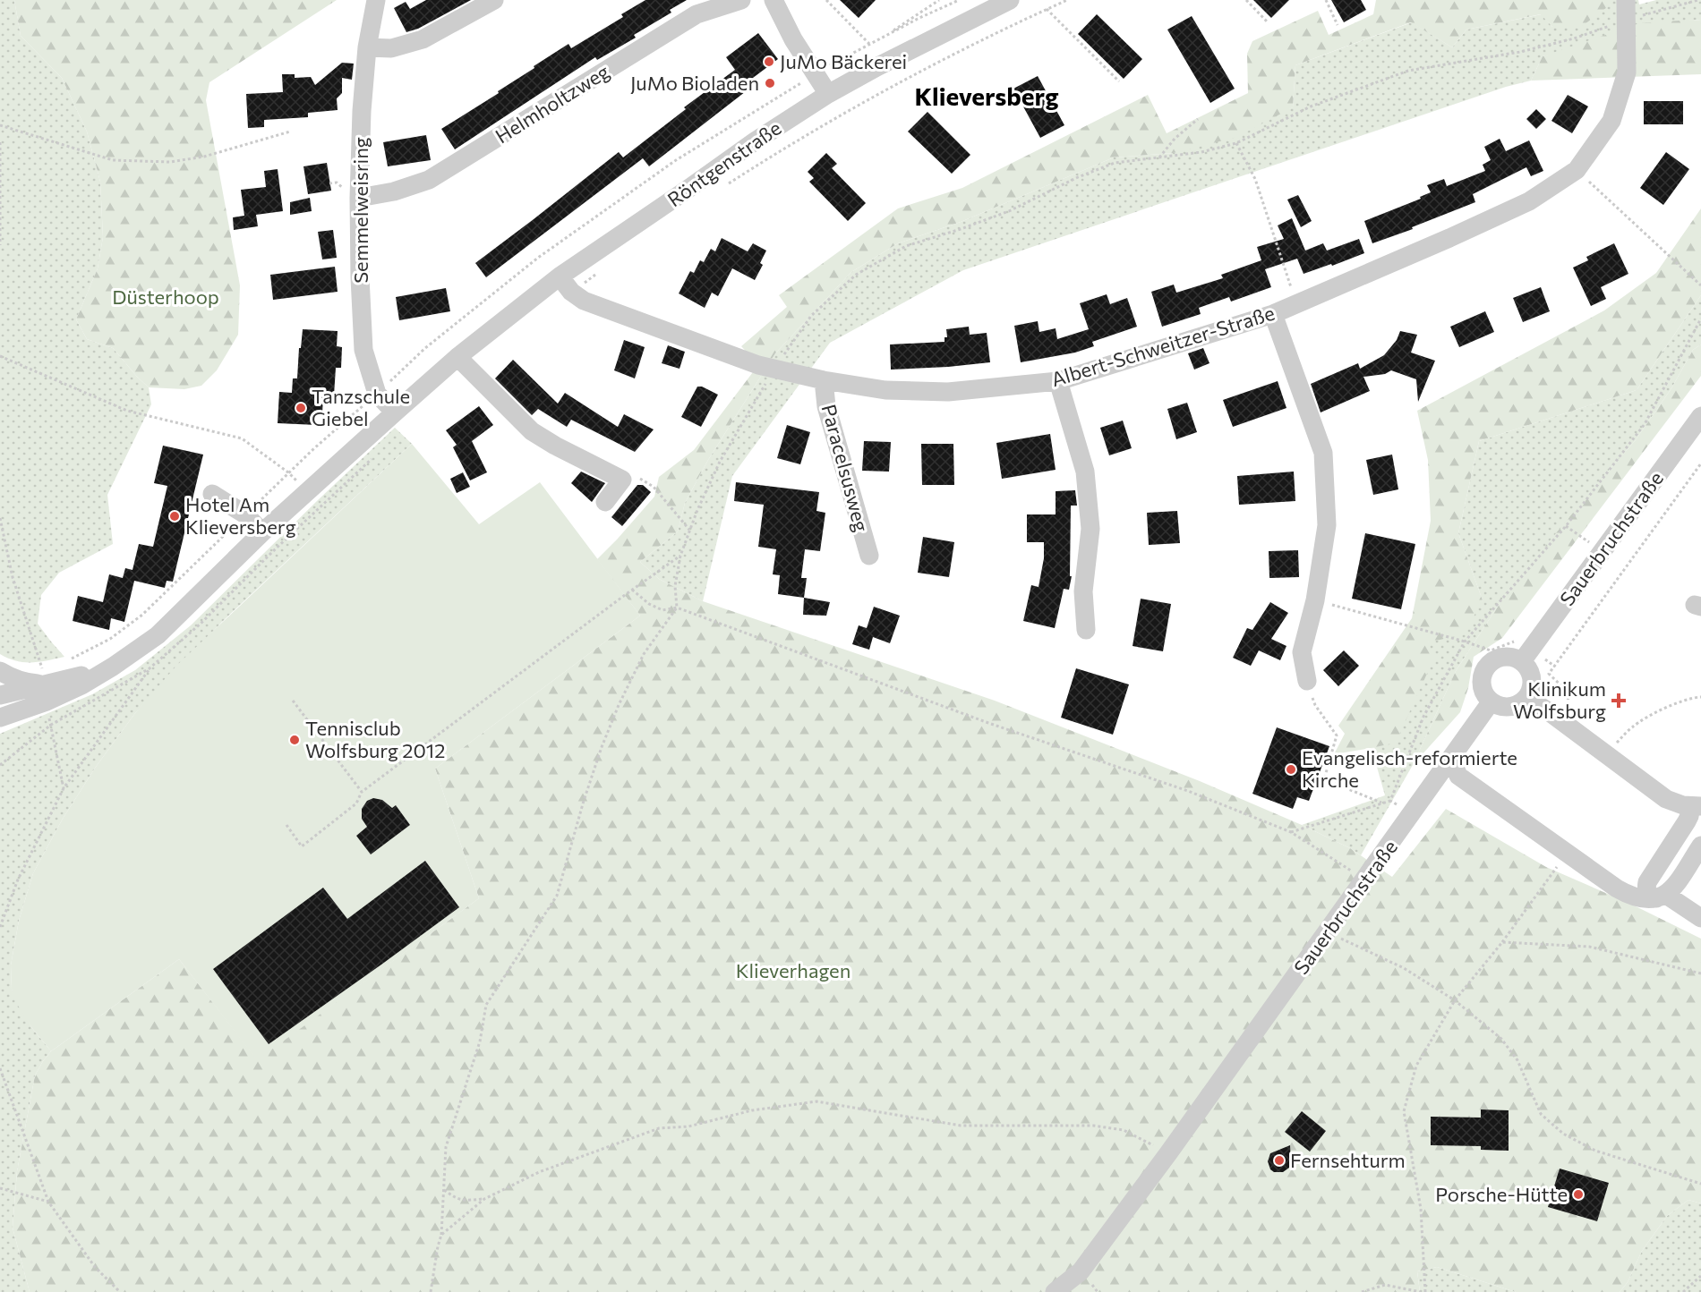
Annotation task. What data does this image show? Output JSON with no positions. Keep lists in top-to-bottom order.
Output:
{
  "streets": {
    "street": [
      "Helmholtzweg",
      "Röntgenstraße",
      "Semmelweisring",
      "Albert-Schweitzer-Straße",
      "Paracelsusweg",
      "Sauerbruchstraße"
    ]
  },
  "crossings": [
    ["Helmholtzweg", "Semmelweisring"],
    ["Röntgenstraße", "Semmelweisring"],
    ["Röntgenstraße", "Albert-Schweitzer-Straße"],
    ["Albert-Schweitzer-Straße", "Paracelsusweg"]
  ],
  "districts": ["Klieversberg"],
  "parks": ["Düsterhoop", "Klieverhagen"],
  "places": {
    "other": [
      "JuMo Bäckerei",
      "JuMo Bioladen",
      "Tanzschule Giebel",
      "Hotel Am Klieversberg",
      "Tennisclub Wolfsburg 2012",
      "Evangelisch-reformierte Kirche",
      "Fernsehturm",
      "Porsche-Hütte"
    ],
    "health": ["Klinikum Wolfsburg"]
  }
}
